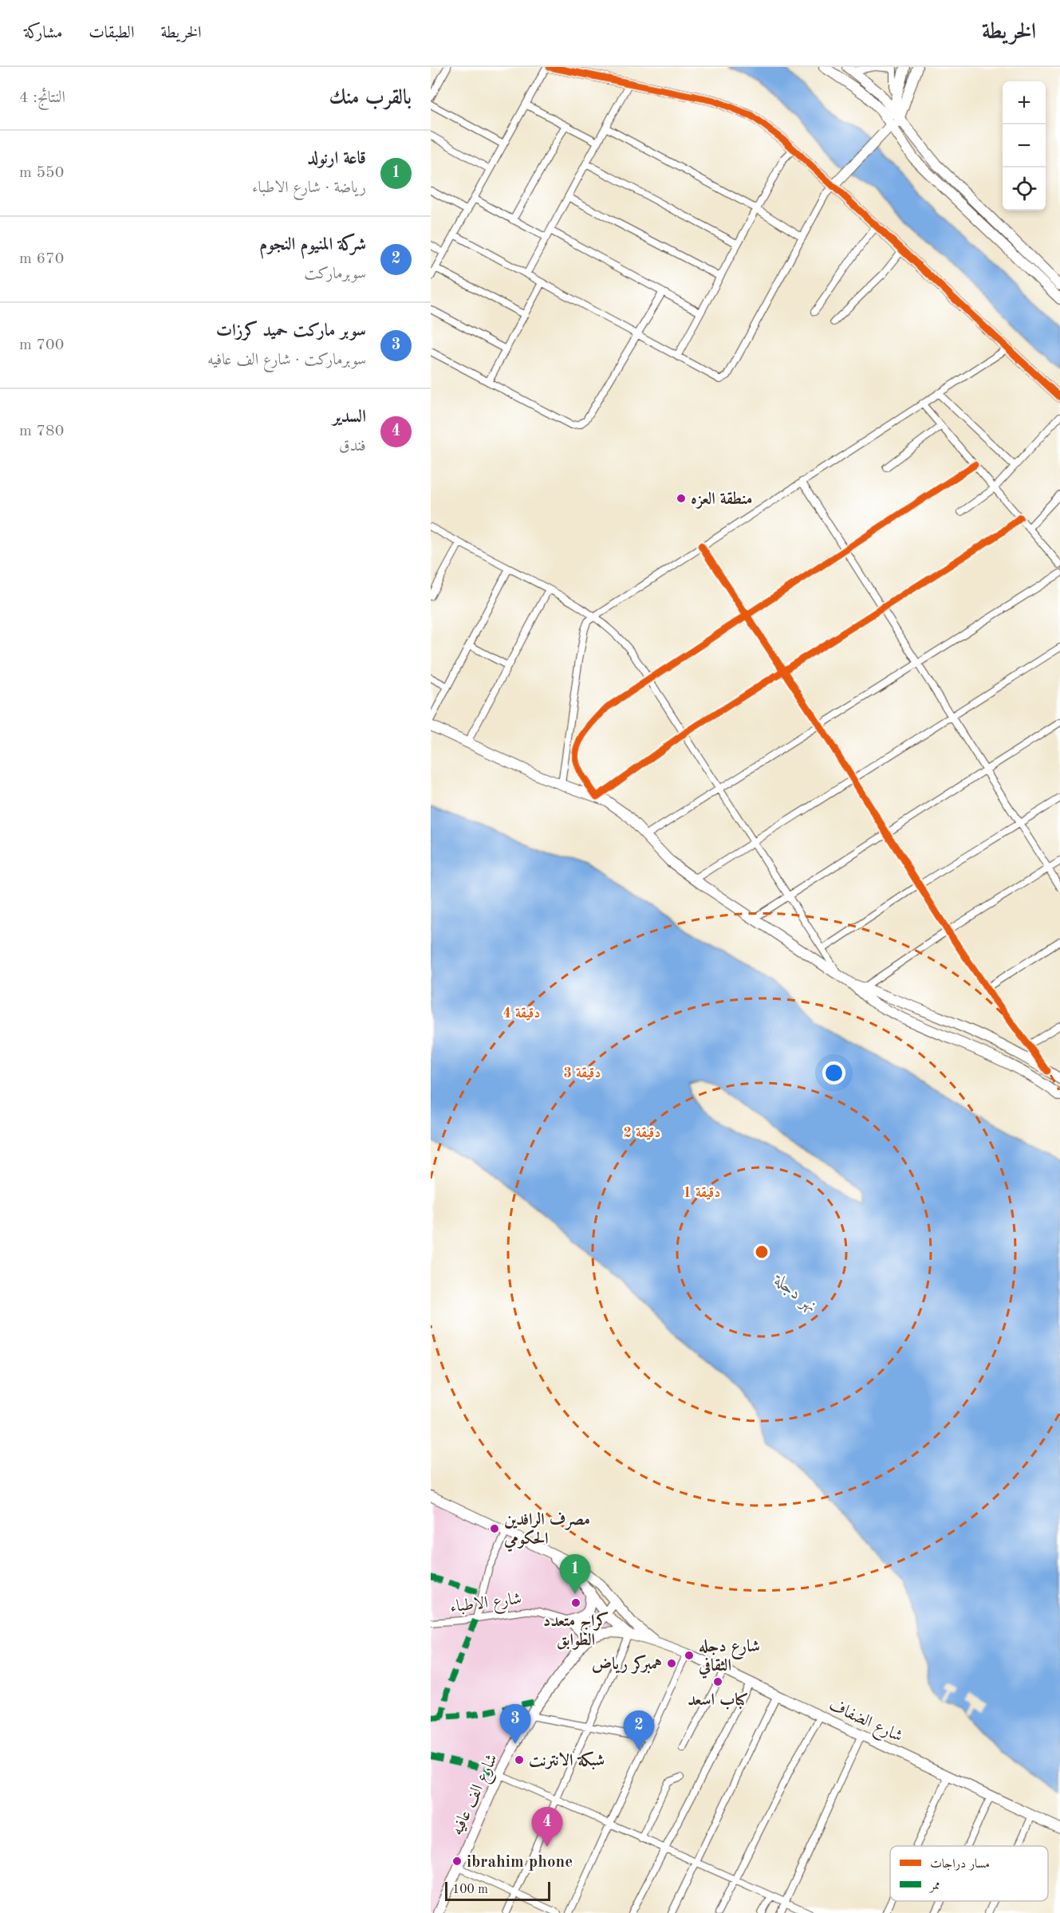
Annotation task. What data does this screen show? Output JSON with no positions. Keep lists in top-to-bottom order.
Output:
{
  "streets": {
    "street": ["شارع الاطباء", "شارع الضفاف", "شارع الف عافيه"]
  },
  "crossings": [
    ["شارع الاطباء", "شارع الف عافيه"]
  ],
  "water": ["نهر دجلة"],
  "places": [
    "منطقة العزه",
    "مصرف الرافدين الحكومي",
    "كراج متعدد الطوابق",
    "شارع دجله الثقافي",
    "همبركر رياض",
    "كباب اسعد",
    "شبكة الانترنت",
    "ibrahim phone"
  ],
  "legend": ["مسار دراجات", "ممر"],
  "scale_bar": "100 m",
  "page": {
    "header": "الخريطة",
    "nav": ["الخريطة", "الطبقات", "مشاركة"],
    "heading": ["بالقرب منك", "النتائج: 4"],
    "map_buttons": ["+", "−"],
    "list": [
      {
        "mark": "1",
        "name": "قاعة ارنولد",
        "note": "رياضة · شارع الاطباء",
        "value": "550 m"
      },
      {
        "mark": "2",
        "name": "شركة المنيوم النجوم",
        "note": "سوبرماركت",
        "value": "670 m"
      },
      {
        "mark": "3",
        "name": "سوبر ماركت حميد كرزات",
        "note": "سوبرماركت · شارع الف عافيه",
        "value": "700 m"
      },
      {
        "mark": "4",
        "name": "السدير",
        "note": "فندق",
        "value": "780 m"
      }
    ],
    "pins": [
      "1",
      "3",
      "2",
      "4"
    ],
    "scale": "100 m"
  },
  "rings": [
    "4 دقيقة",
    "3 دقيقة",
    "2 دقيقة",
    "1 دقيقة"
  ]
}
